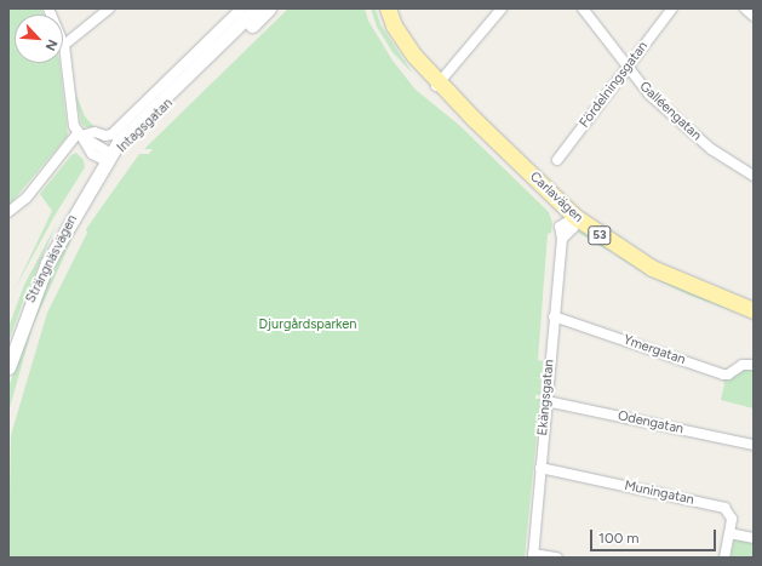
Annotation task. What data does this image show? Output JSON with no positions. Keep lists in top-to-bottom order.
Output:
{
  "streets": {
    "main road": [
      "Intagsgatan",
      "Carlavägen",
      "53",
      "Strängnäsvägen"
    ],
    "street": [
      "Fördelningsgatan",
      "Galléengatan",
      "Ymergatan",
      "Ekängsgatan",
      "Odengatan",
      "Muningatan"
    ]
  },
  "crossings": [
    ["Fördelningsgatan", "Galléengatan"],
    ["Intagsgatan", "Strängnäsvägen"],
    ["Carlavägen", "Ekängsgatan"],
    ["Ymergatan", "Ekängsgatan"],
    ["Ekängsgatan", "Odengatan"],
    ["Ekängsgatan", "Muningatan"]
  ],
  "parks": ["Djurgårdsparken"],
  "scale_bar": "100 m",
  "north": "bottom right"
}
